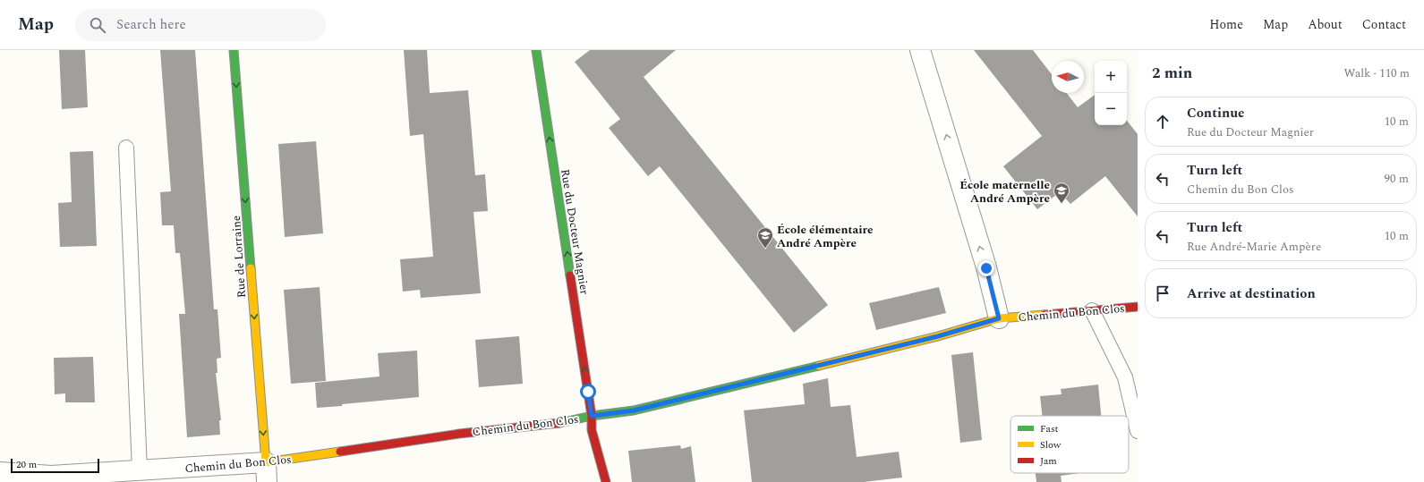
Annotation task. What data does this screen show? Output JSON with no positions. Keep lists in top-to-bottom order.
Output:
{
  "streets": {
    "street": ["Rue du Docteur Magnier", "Rue de Lorraine", "Chemin du Bon Clos"]
  },
  "crossings": [
    ["Rue du Docteur Magnier", "Chemin du Bon Clos"],
    ["Rue de Lorraine", "Chemin du Bon Clos"]
  ],
  "one_way": ["Rue du Docteur Magnier", "Rue de Lorraine"],
  "places": {
    "school or university": ["École maternelle André Ampère", "École élémentaire André Ampère"]
  },
  "legend": ["Fast", "Slow", "Jam"],
  "scale_bar": "20 m",
  "north": "left",
  "page": {
    "header": "Map",
    "search": "Search here",
    "nav": [
      "Home",
      "Map",
      "About",
      "Contact"
    ],
    "heading": ["2 min", "Walk · 110 m"],
    "map_buttons": ["+", "−"],
    "list": [
      ["Continue", "Rue du Docteur Magnier", "10 m"],
      ["Turn left", "Chemin du Bon Clos", "90 m"],
      ["Turn left", "Rue André-Marie Ampère", "10 m"],
      "Arrive at destination"
    ],
    "scale": "20 m"
  }
}
